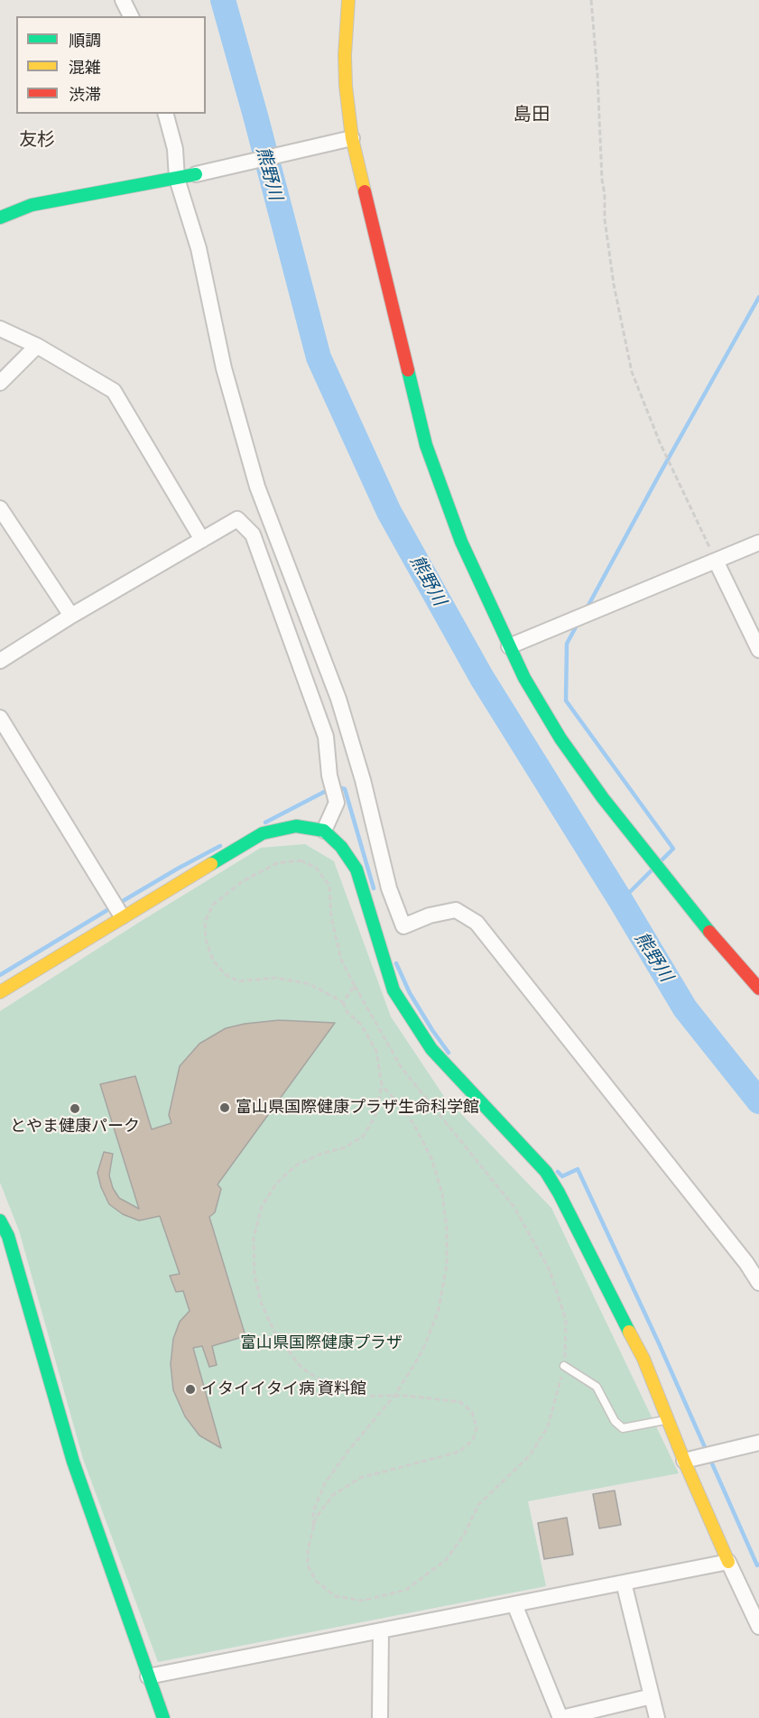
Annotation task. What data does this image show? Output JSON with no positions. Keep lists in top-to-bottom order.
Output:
{
  "districts": ["島田", "友杉"],
  "water": ["熊野川"],
  "parks": ["富山県国際健康プラザ"],
  "places": ["富山県国際健康プラザ生命科学館", "とやま健康パーク", "イタイイタイ病 資料館"],
  "legend": ["順調", "混雑", "渋滞"]
}
